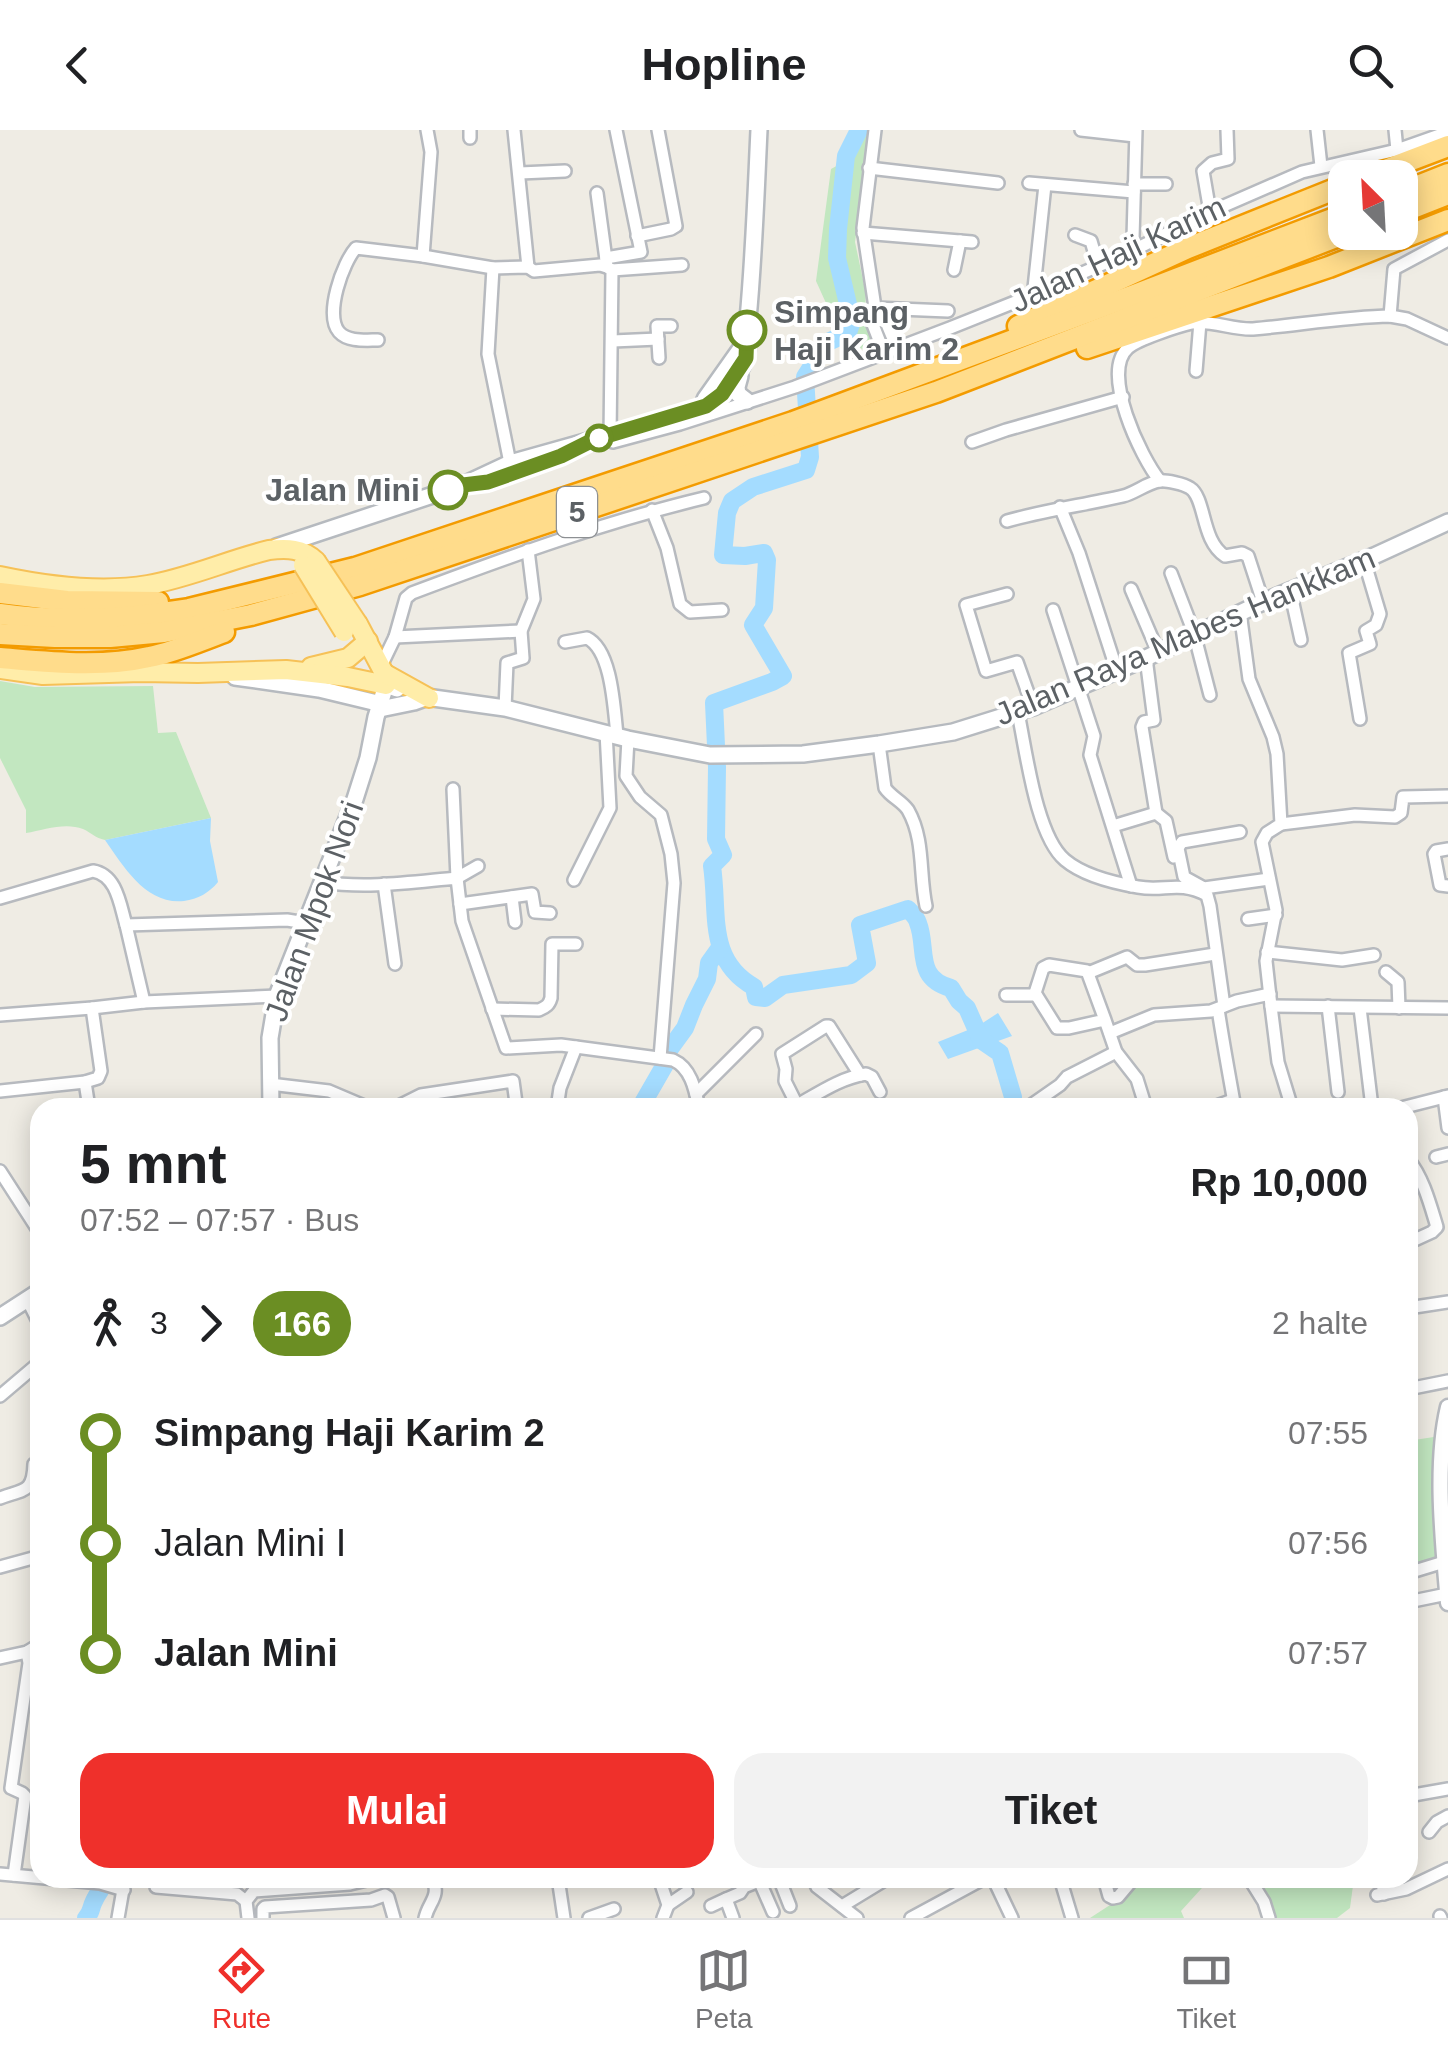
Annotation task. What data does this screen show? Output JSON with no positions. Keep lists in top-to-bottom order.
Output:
{
  "streets": {
    "highway": ["5"],
    "main road": ["Jalan Raya Mabes Hankkam", "Jalan Mpok Nori"],
    "street": ["Jalan Haji Karim"]
  },
  "places": ["Simpang Haji Karim 2", "Jalan Mini"],
  "lines": ["bus line 166"],
  "north": "top left",
  "page": {
    "header": "Hopline",
    "heading": ["5 mnt", "07:52 – 07:57 · Bus", "Rp 10,000"],
    "legs": ["3", "166", "2 halte"],
    "list": [
      {
        "name": "Simpang Haji Karim 2",
        "value": "07:55"
      },
      {
        "name": "Jalan Mini I",
        "value": "07:56"
      },
      {
        "name": "Jalan Mini",
        "value": "07:57"
      }
    ],
    "buttons": ["Mulai", "Tiket"],
    "tabs": ["Rute", "Peta", "Tiket"]
  }
}
